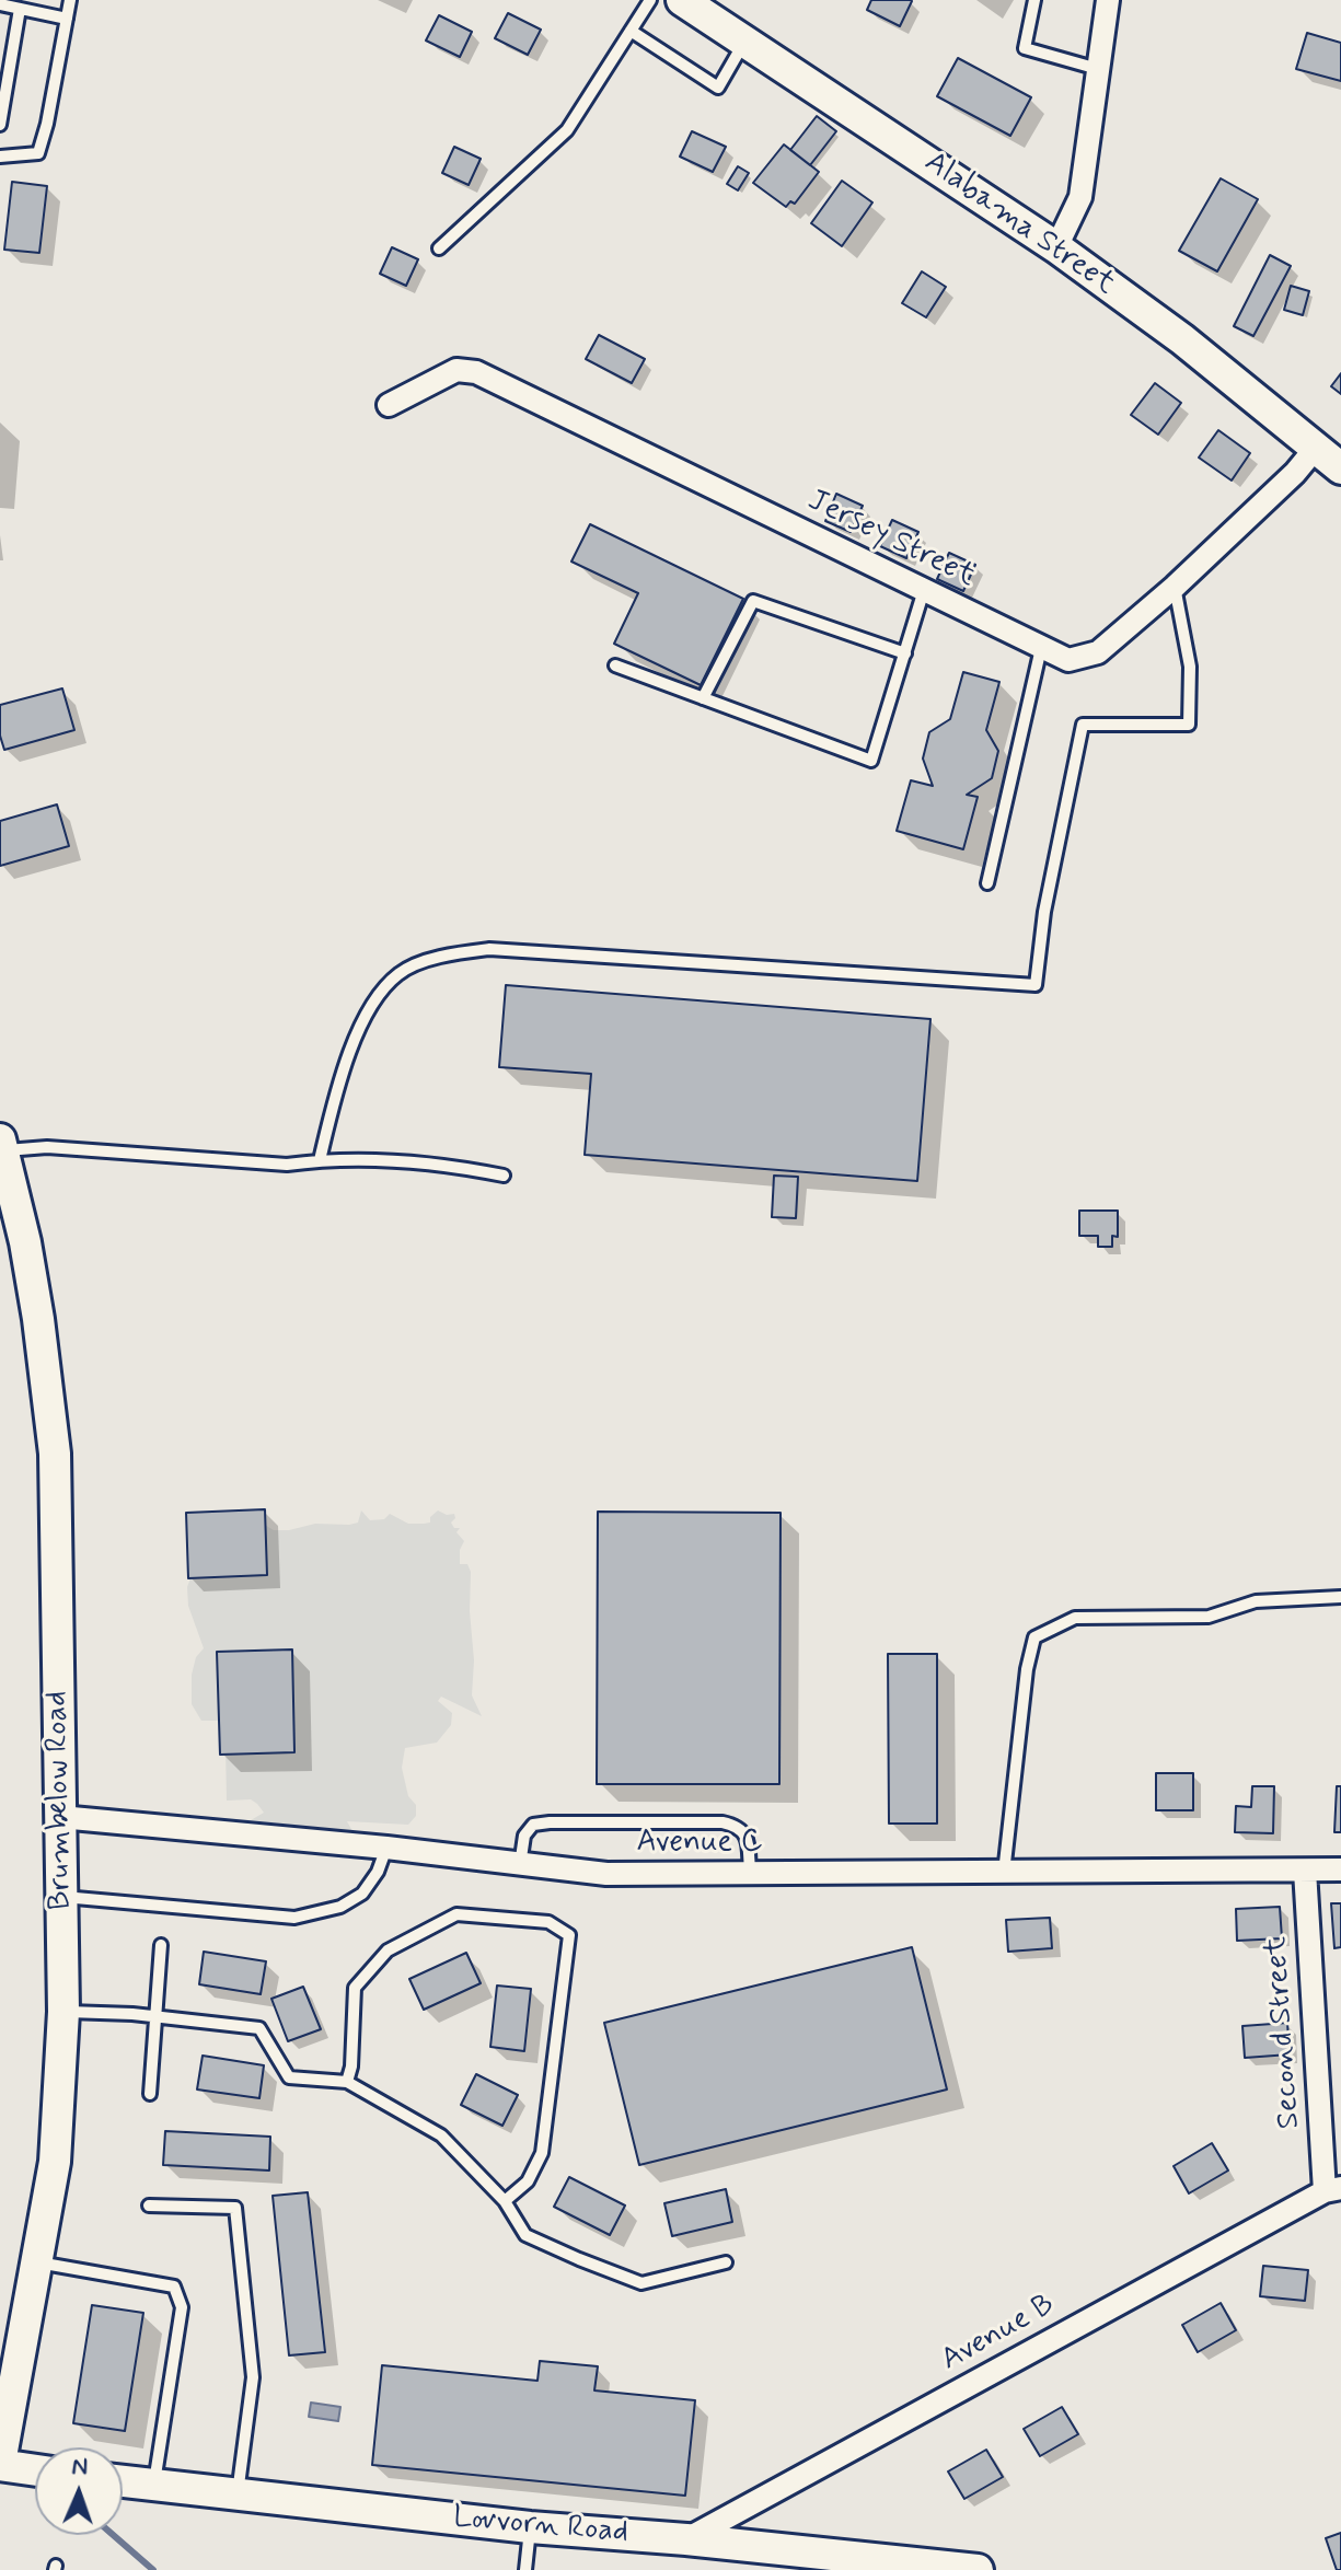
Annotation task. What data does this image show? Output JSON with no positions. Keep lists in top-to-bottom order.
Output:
{
  "streets": {
    "street": [
      "Alabama Street",
      "Jersey Street",
      "Brumbelow Road",
      "Avenue C",
      "Second Street",
      "Avenue B",
      "Lovvorn Road"
    ]
  },
  "crossings": [
    ["Alabama Street", "Jersey Street"],
    ["Brumbelow Road", "Avenue C"],
    ["Avenue C", "Second Street"],
    ["Second Street", "Avenue B"],
    ["Avenue B", "Lovvorn Road"]
  ],
  "north": "top"
}
